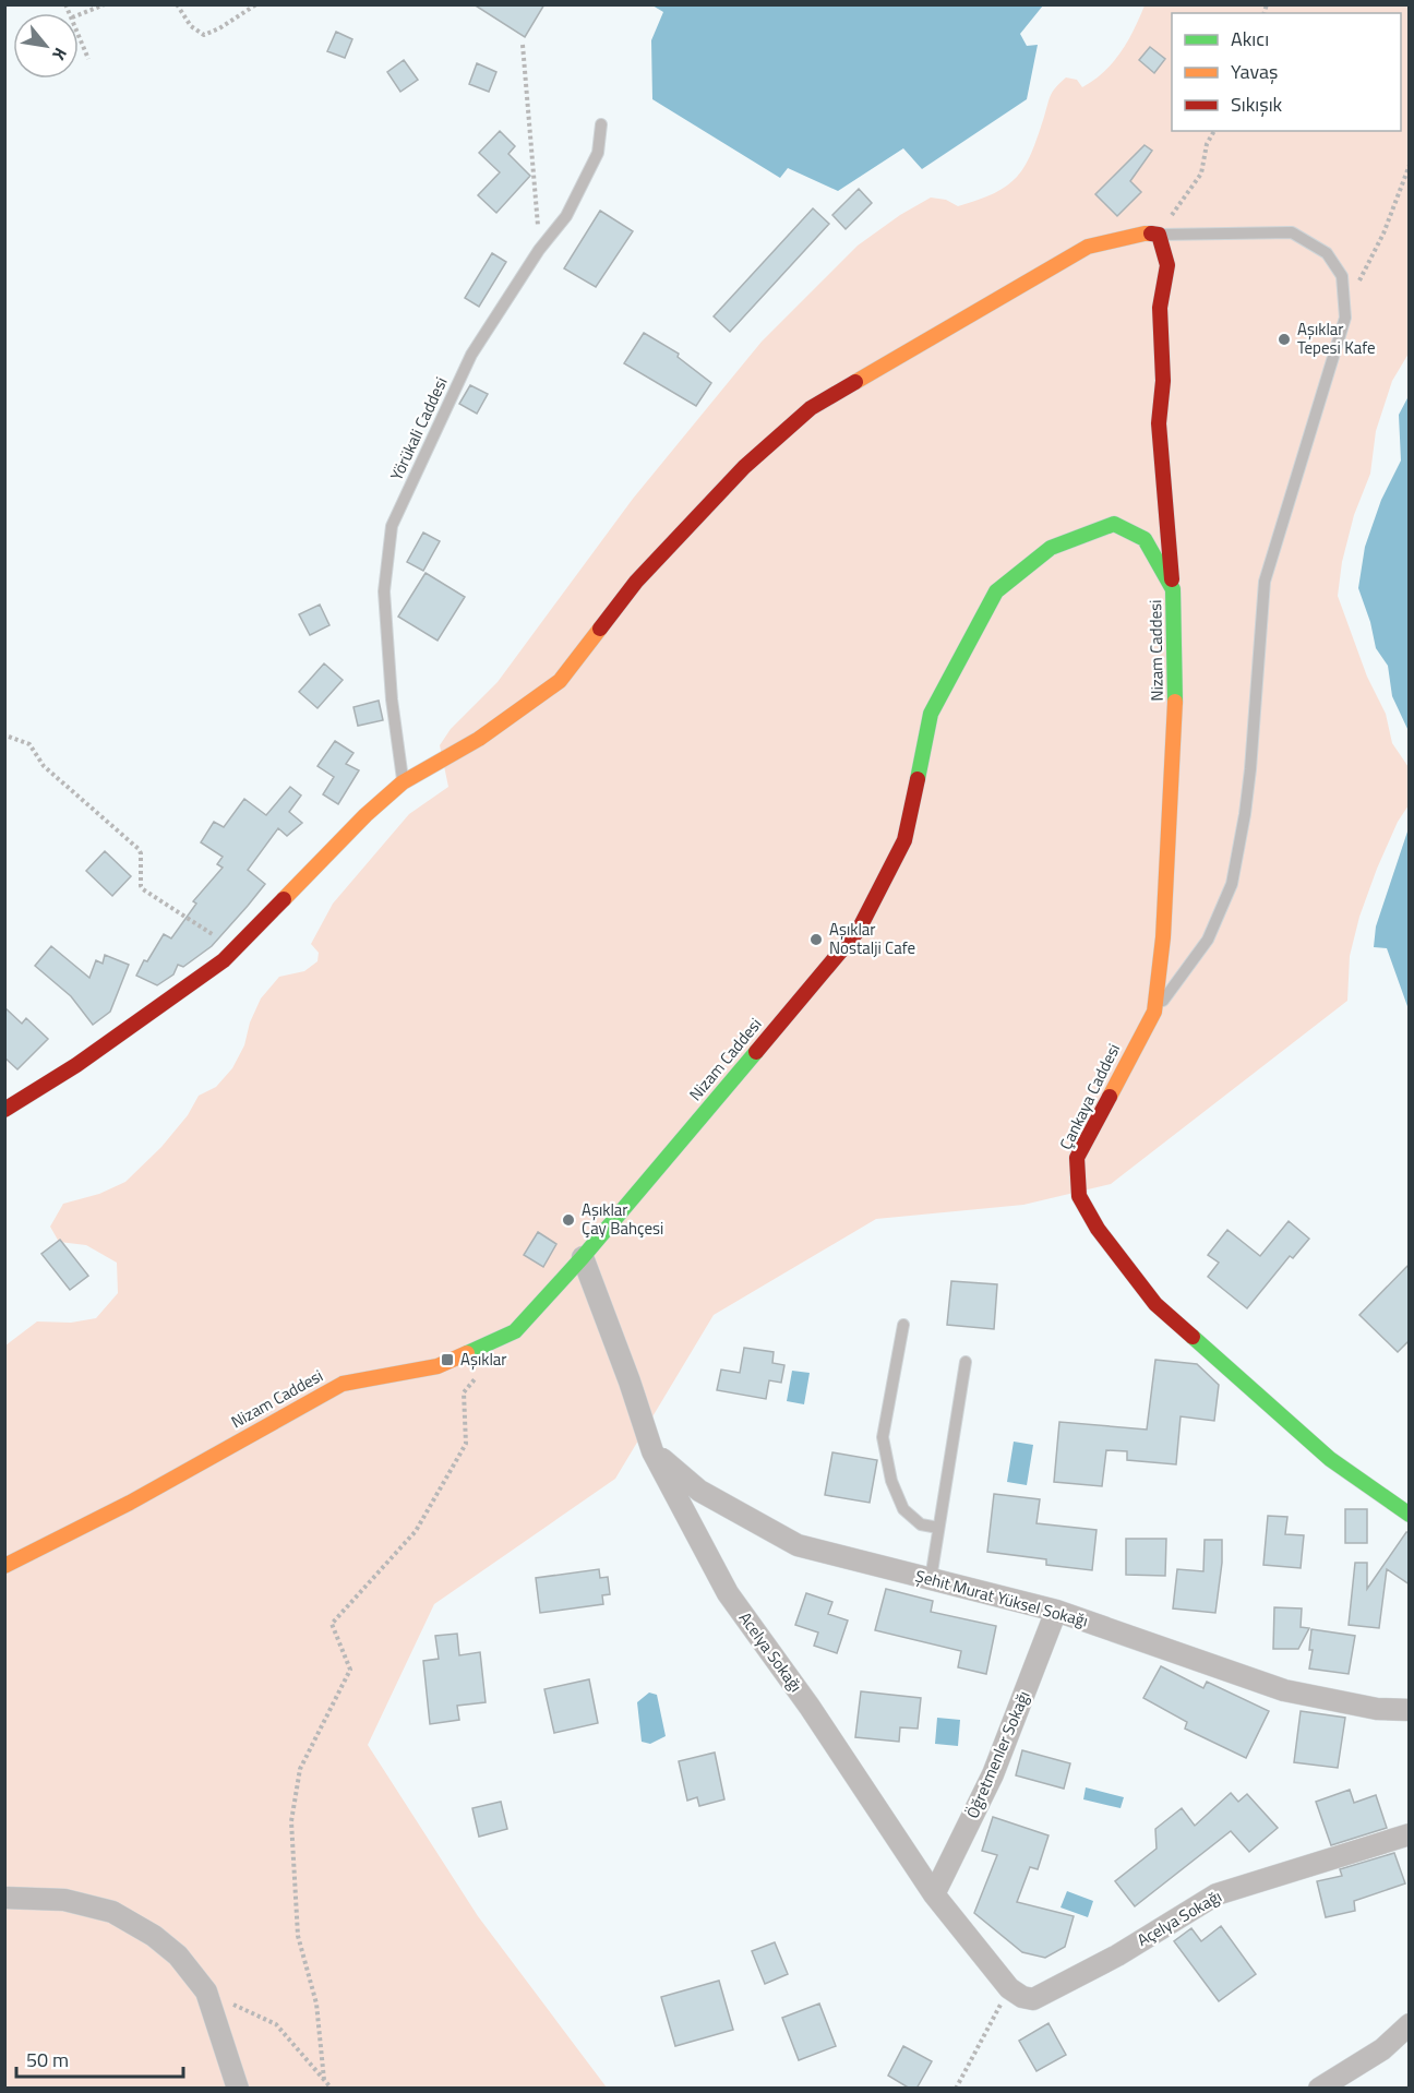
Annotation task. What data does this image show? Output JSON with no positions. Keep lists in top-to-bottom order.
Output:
{
  "streets": {
    "street": [
      "Nizam Caddesi",
      "Çankaya Caddesi",
      "Şehit Murat Yüksel Sokağı",
      "Acelya Sokağı",
      "Öğretmenler Sokağı",
      "Açelya Sokağı"
    ],
    "lane": ["Yörükali Caddesi"]
  },
  "crossings": [
    ["Nizam Caddesi", "Çankaya Caddesi"],
    ["Nizam Caddesi", "Acelya Sokağı"],
    ["Şehit Murat Yüksel Sokağı", "Acelya Sokağı"],
    ["Şehit Murat Yüksel Sokağı", "Öğretmenler Sokağı"],
    ["Acelya Sokağı", "Öğretmenler Sokağı"],
    ["Acelya Sokağı", "Açelya Sokağı"]
  ],
  "places": {
    "other": ["Aşıklar Tepesi Kafe", "Aşıklar Nostalji Cafe", "Aşıklar Çay Bahçesi"],
    "transit": ["Aşıklar"]
  },
  "legend": ["Akıcı", "Yavaş", "Sıkışık"],
  "scale_bar": "50 m",
  "north": "bottom right"
}
